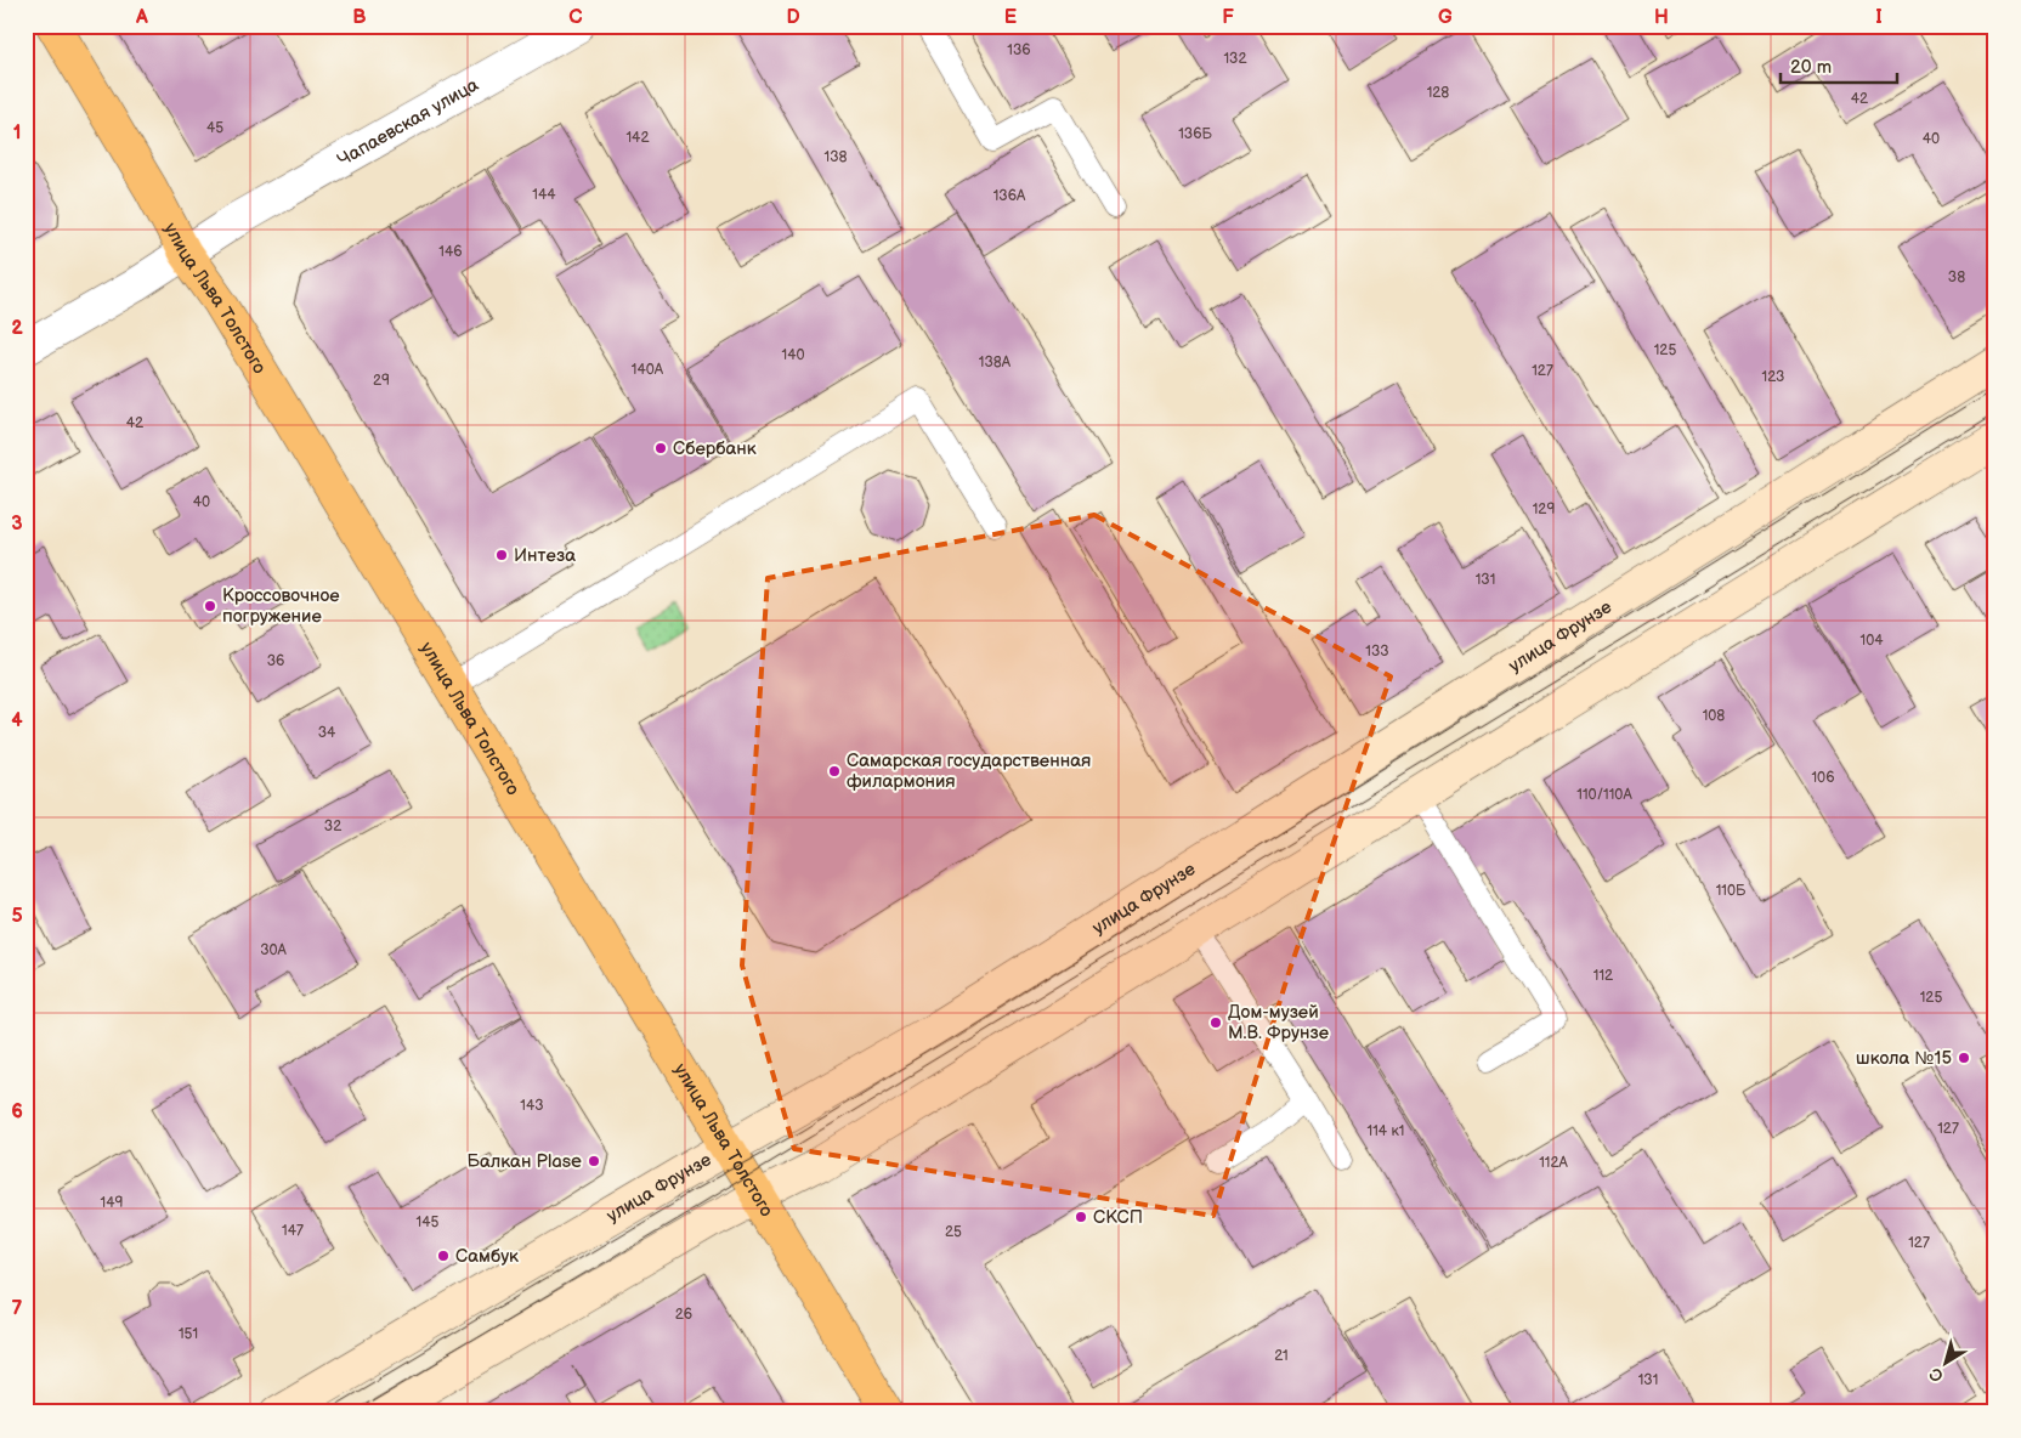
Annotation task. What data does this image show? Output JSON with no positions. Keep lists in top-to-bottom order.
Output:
{
  "streets": {
    "main road": ["улица Льва Толстого", "улица Фрунзе"],
    "street": ["Чапаевская улица"]
  },
  "crossings": [
    ["Чапаевская улица", "улица Льва Толстого"],
    ["улица Льва Толстого", "улица Фрунзе"]
  ],
  "places": [
    "Сбербанк",
    "Интеза",
    "Кроссовочное погружение",
    "Самарская государственная филармония",
    "Дом-музей М.В. Фрунзе",
    "школа №15",
    "Балкан Plase",
    "СКСП",
    "Самбук"
  ],
  "house_numbers": [
    "136",
    "132",
    "128",
    "42",
    "45",
    "136Б",
    "142",
    "40",
    "138",
    "144",
    "136А",
    "146",
    "38",
    "125",
    "140",
    "138А",
    "140А",
    "127",
    "123",
    "29",
    "42",
    "40",
    "129",
    "131",
    "104",
    "133",
    "36",
    "108",
    "34",
    "106",
    "110/110А",
    "32",
    "110Б",
    "30А",
    "112",
    "125",
    "143",
    "127",
    "114 к1",
    "112А",
    "149",
    "145",
    "147",
    "25",
    "127",
    "26",
    "151",
    "21",
    "131"
  ],
  "scale_bar": "20 m",
  "north": "bottom left",
  "grid": {
    "columns": [
      "A",
      "B",
      "C",
      "D",
      "E",
      "F",
      "G",
      "H",
      "I"
    ],
    "rows": [
      "1",
      "2",
      "3",
      "4",
      "5",
      "6",
      "7"
    ]
  }
}
